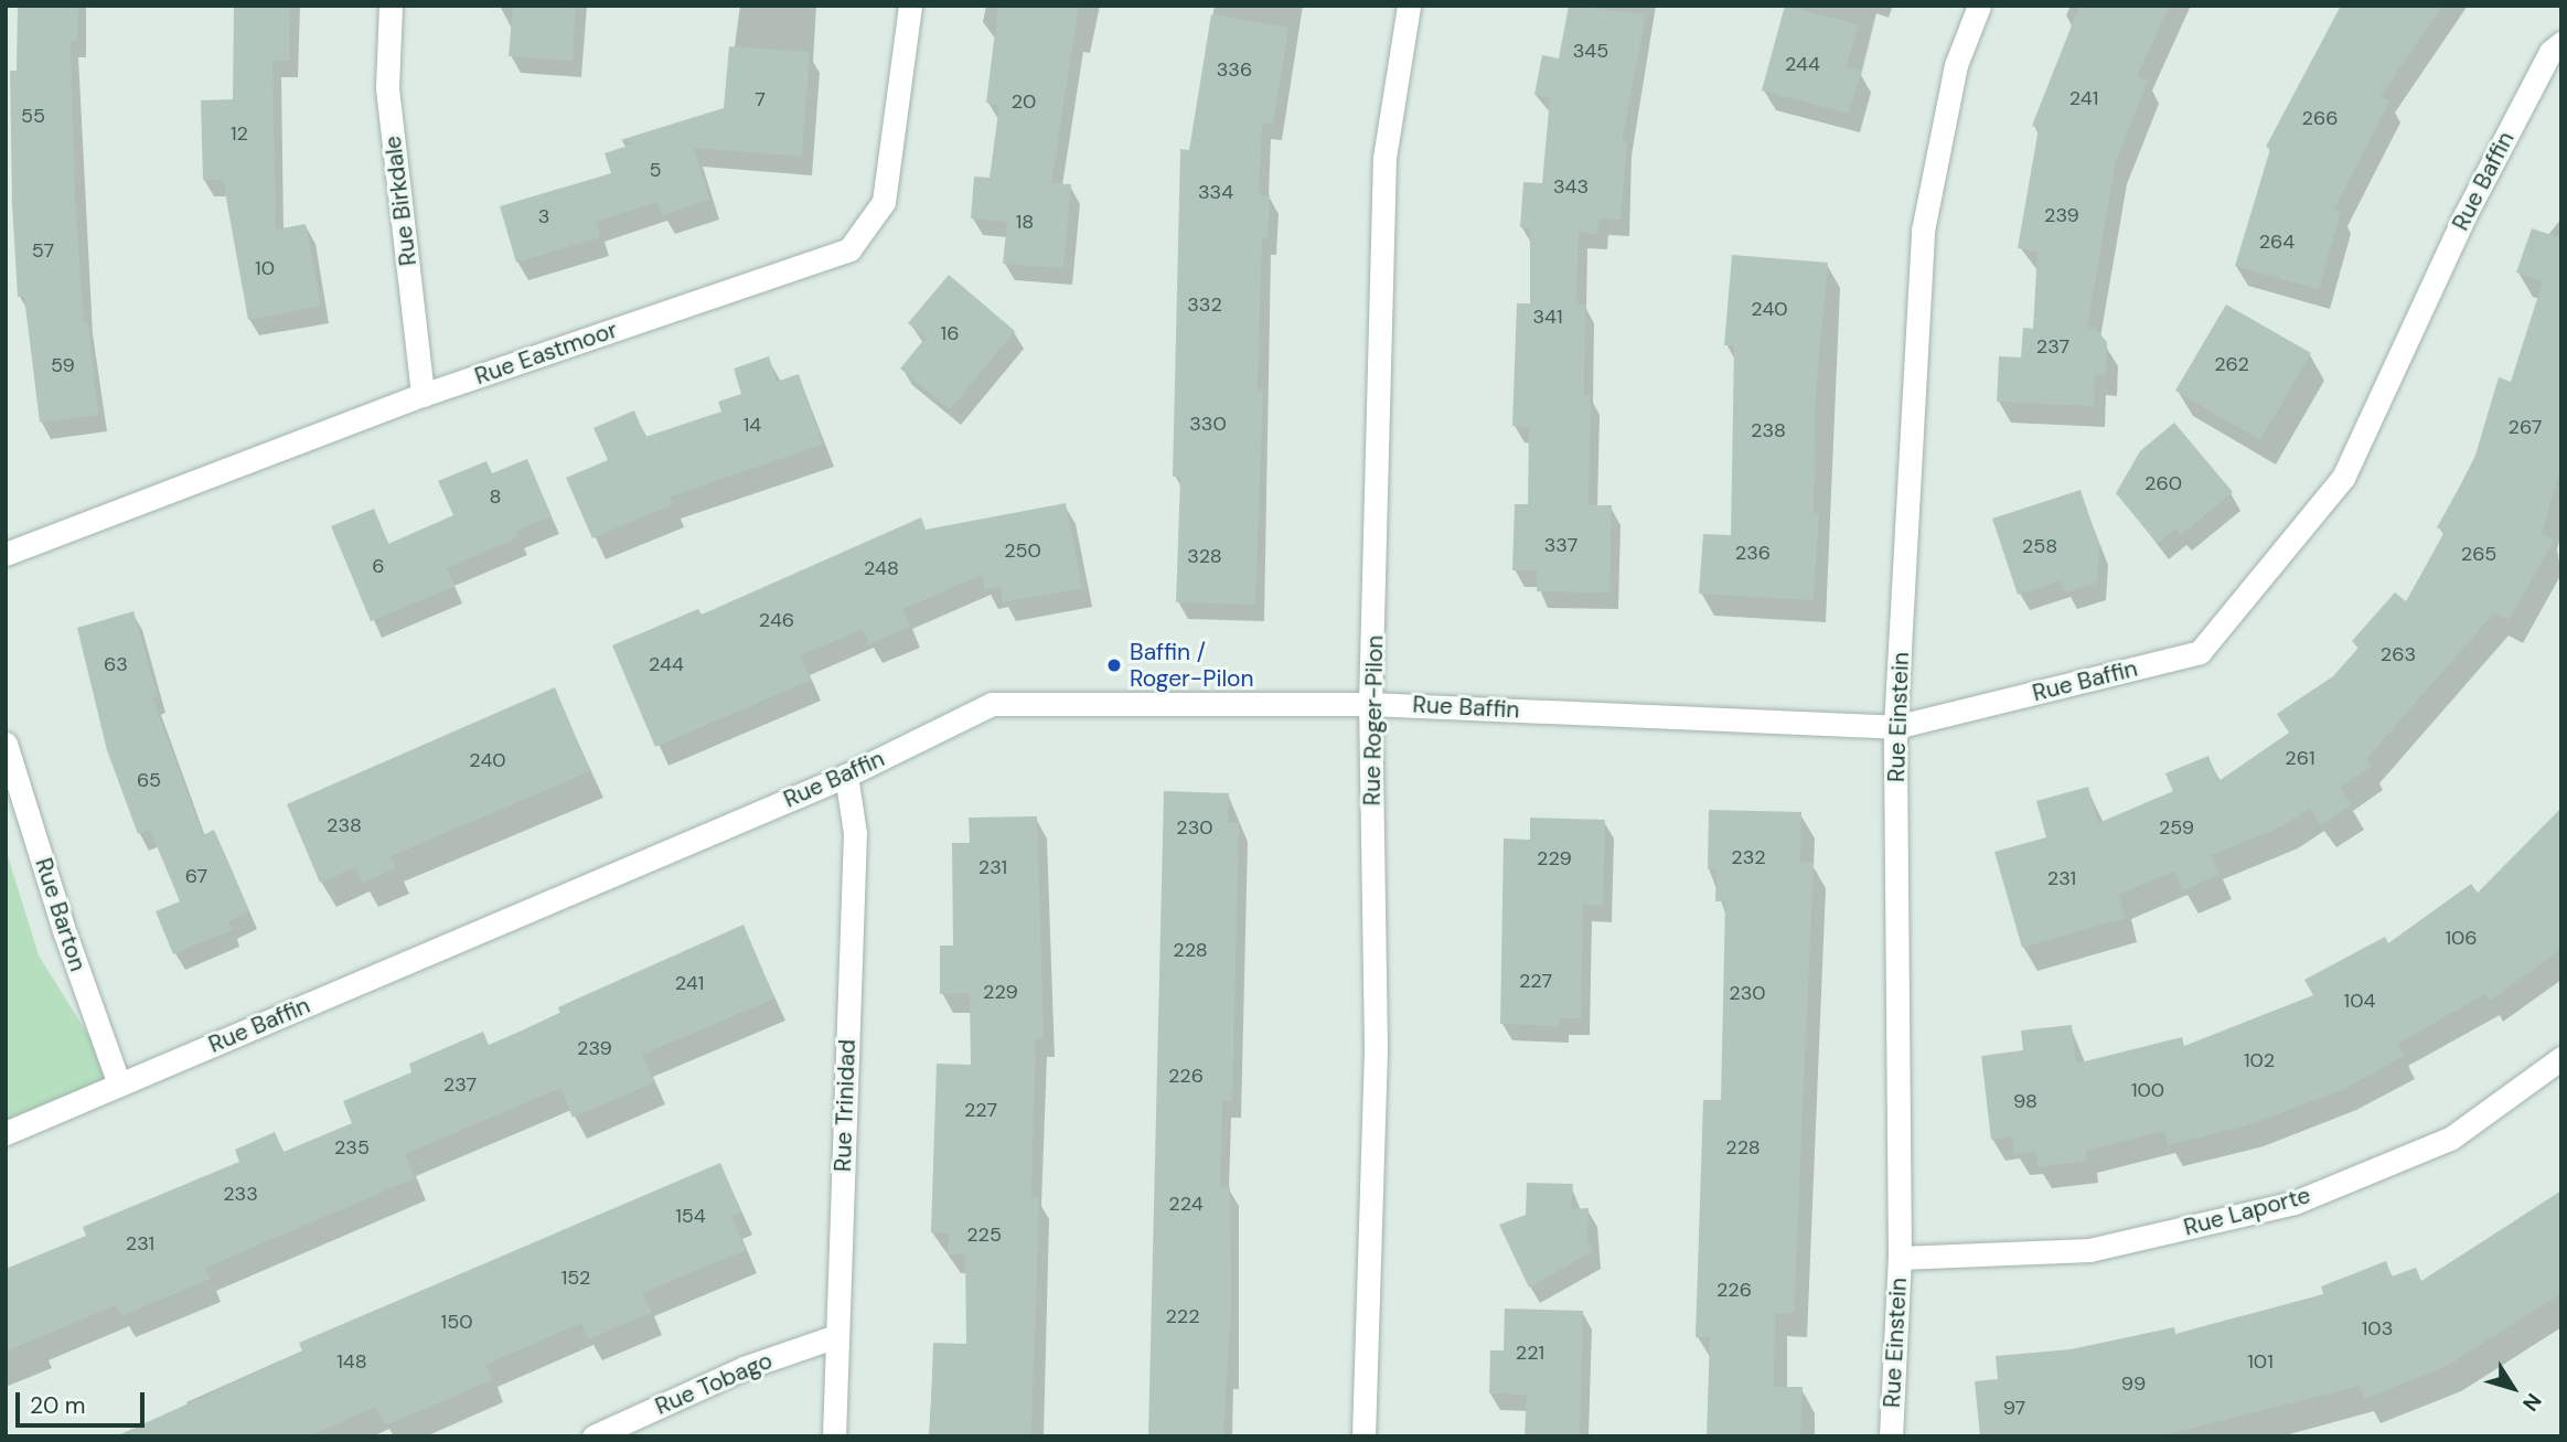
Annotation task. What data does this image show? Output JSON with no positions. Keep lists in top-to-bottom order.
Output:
{
  "streets": {
    "street": [
      "Rue Baffin",
      "Rue Birkdale",
      "Rue Eastmoor",
      "Rue Einstein",
      "Rue Roger-Pilon",
      "Rue Barton",
      "Rue Trinidad",
      "Rue Laporte",
      "Rue Tobago"
    ]
  },
  "crossings": [
    ["Rue Baffin", "Rue Einstein"],
    ["Rue Baffin", "Rue Roger-Pilon"],
    ["Rue Baffin", "Rue Barton"],
    ["Rue Baffin", "Rue Trinidad"],
    ["Rue Birkdale", "Rue Eastmoor"],
    ["Rue Einstein", "Rue Laporte"],
    ["Rue Trinidad", "Rue Tobago"]
  ],
  "places": ["Baffin / Roger-Pilon"],
  "house_numbers": [
    "345",
    "244",
    "336",
    "241",
    "7",
    "20",
    "55",
    "266",
    "12",
    "5",
    "343",
    "334",
    "239",
    "3",
    "18",
    "264",
    "57",
    "10",
    "332",
    "240",
    "341",
    "16",
    "237",
    "262",
    "59",
    "330",
    "14",
    "267",
    "238",
    "260",
    "8",
    "337",
    "258",
    "250",
    "236",
    "265",
    "328",
    "6",
    "248",
    "246",
    "263",
    "63",
    "244",
    "261",
    "240",
    "65",
    "238",
    "230",
    "259",
    "232",
    "229",
    "231",
    "67",
    "231",
    "106",
    "228",
    "227",
    "241",
    "229",
    "230",
    "104",
    "239",
    "102",
    "226",
    "237",
    "100",
    "98",
    "227",
    "235",
    "228",
    "233",
    "224",
    "154",
    "225",
    "231",
    "152",
    "226",
    "222",
    "150",
    "103",
    "221",
    "148",
    "101",
    "99",
    "97"
  ],
  "scale_bar": "20 m",
  "north": "bottom right"
}
